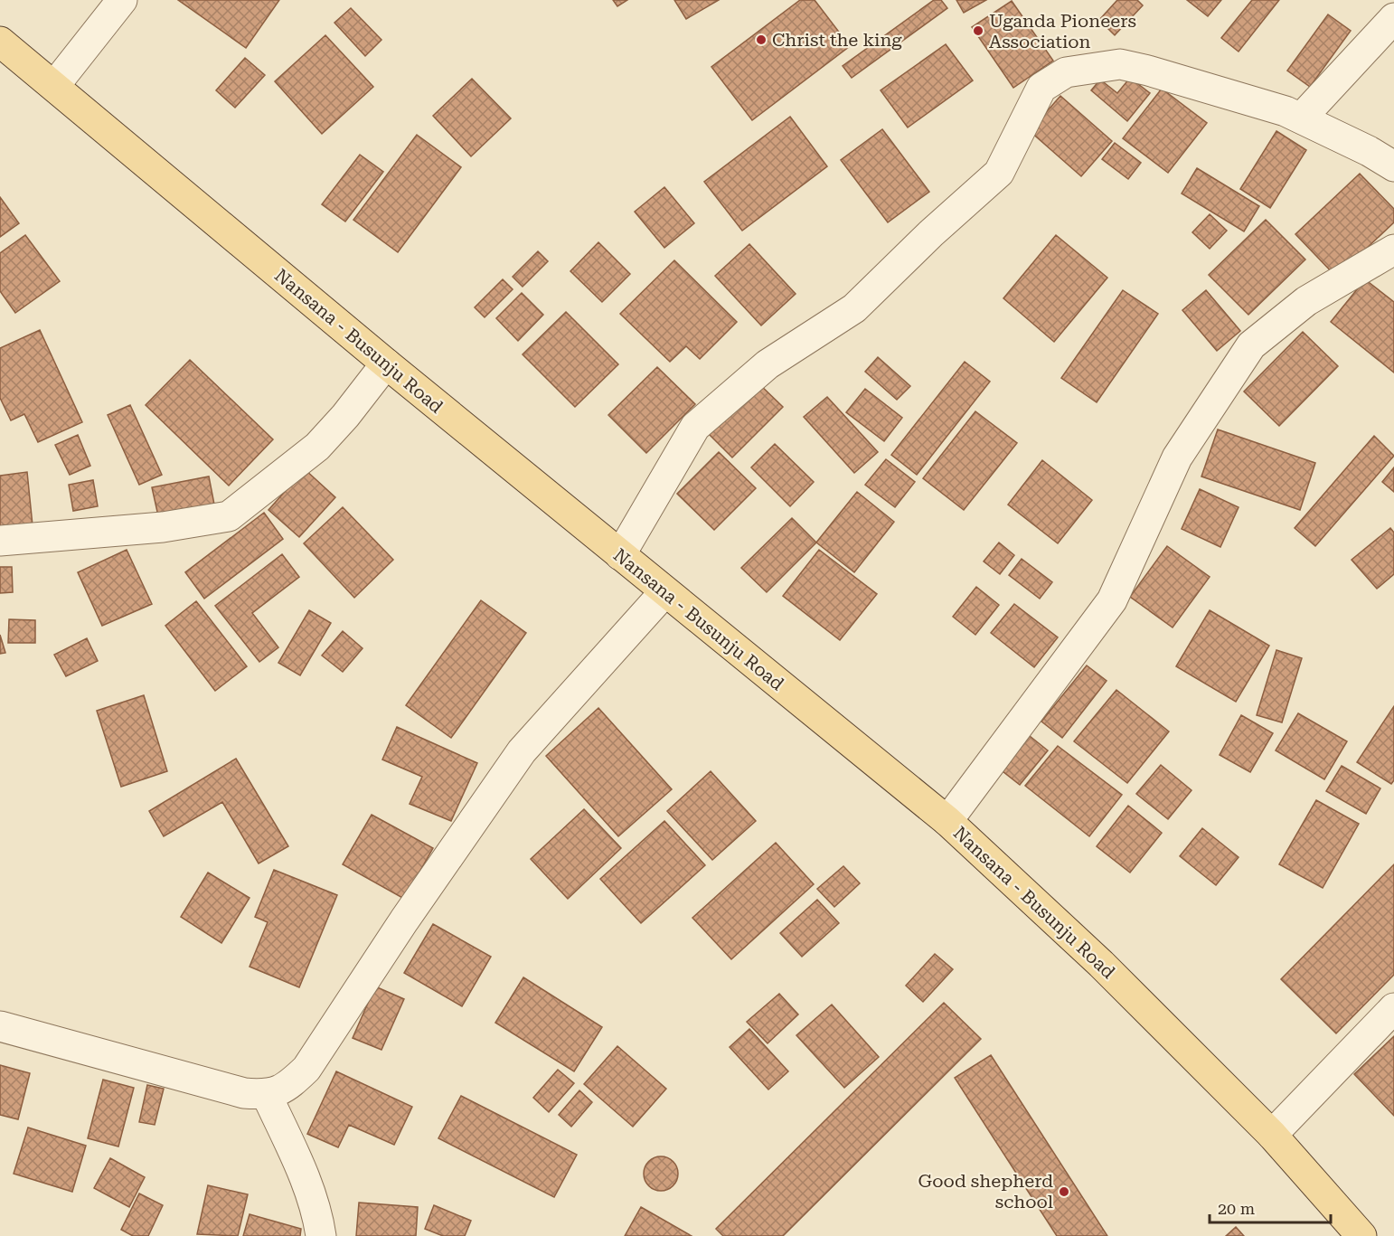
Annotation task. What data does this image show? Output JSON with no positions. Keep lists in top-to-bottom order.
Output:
{
  "streets": {
    "main road": ["Nansana - Busunju Road"]
  },
  "places": ["Uganda Pioneers Association", "Christ the king", "Good shepherd school"],
  "scale_bar": "20 m"
}
